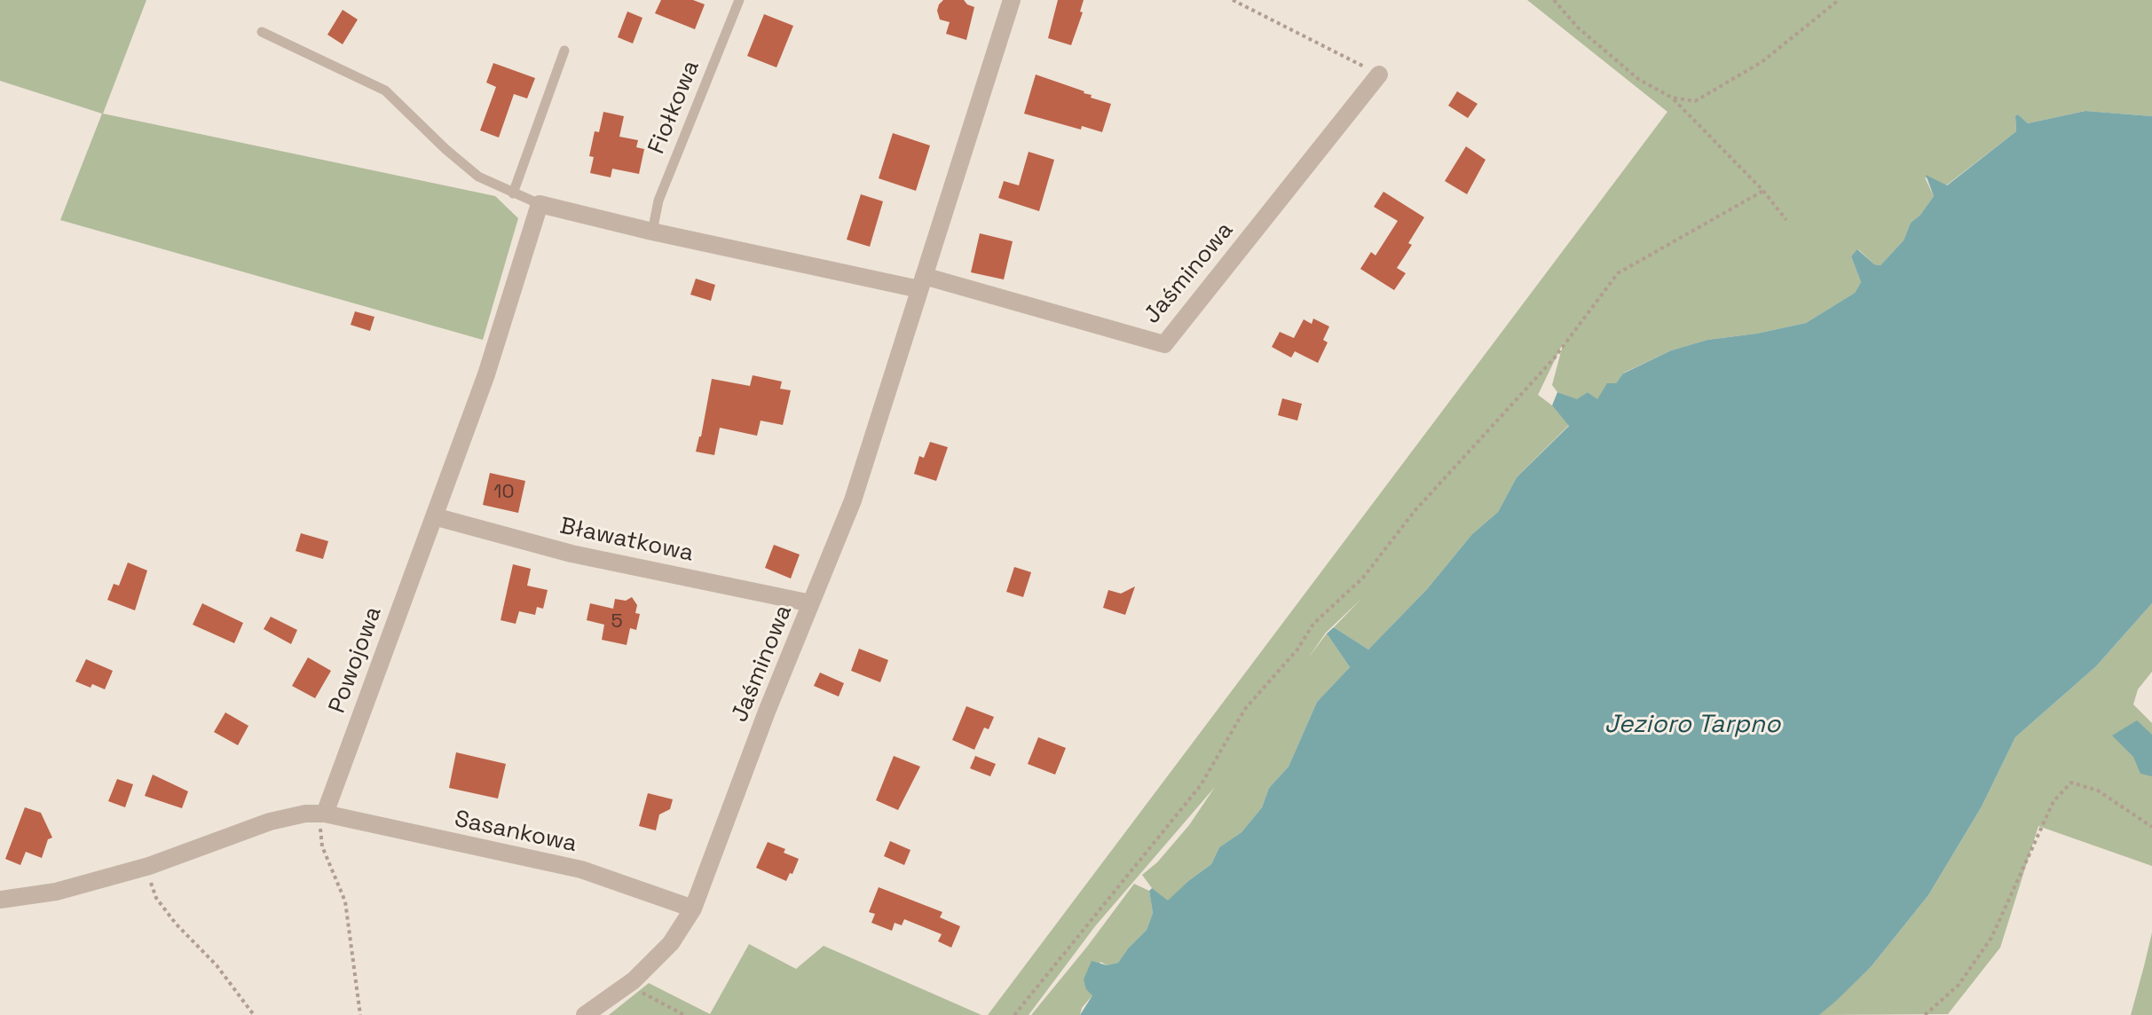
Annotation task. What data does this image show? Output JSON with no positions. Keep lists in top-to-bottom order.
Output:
{
  "streets": {
    "street": [
      "Jaśminowa",
      "Bławatkowa",
      "Powojowa",
      "Sasankowa"
    ],
    "lane": ["Fiołkowa"]
  },
  "crossings": [
    ["Fiołkowa", "Jaśminowa"],
    ["Jaśminowa", "Bławatkowa"],
    ["Jaśminowa", "Powojowa"],
    ["Jaśminowa", "Sasankowa"],
    ["Bławatkowa", "Powojowa"],
    ["Powojowa", "Sasankowa"]
  ],
  "water": ["Jezioro Tarpno"],
  "house_numbers": ["10", "5"]
}
